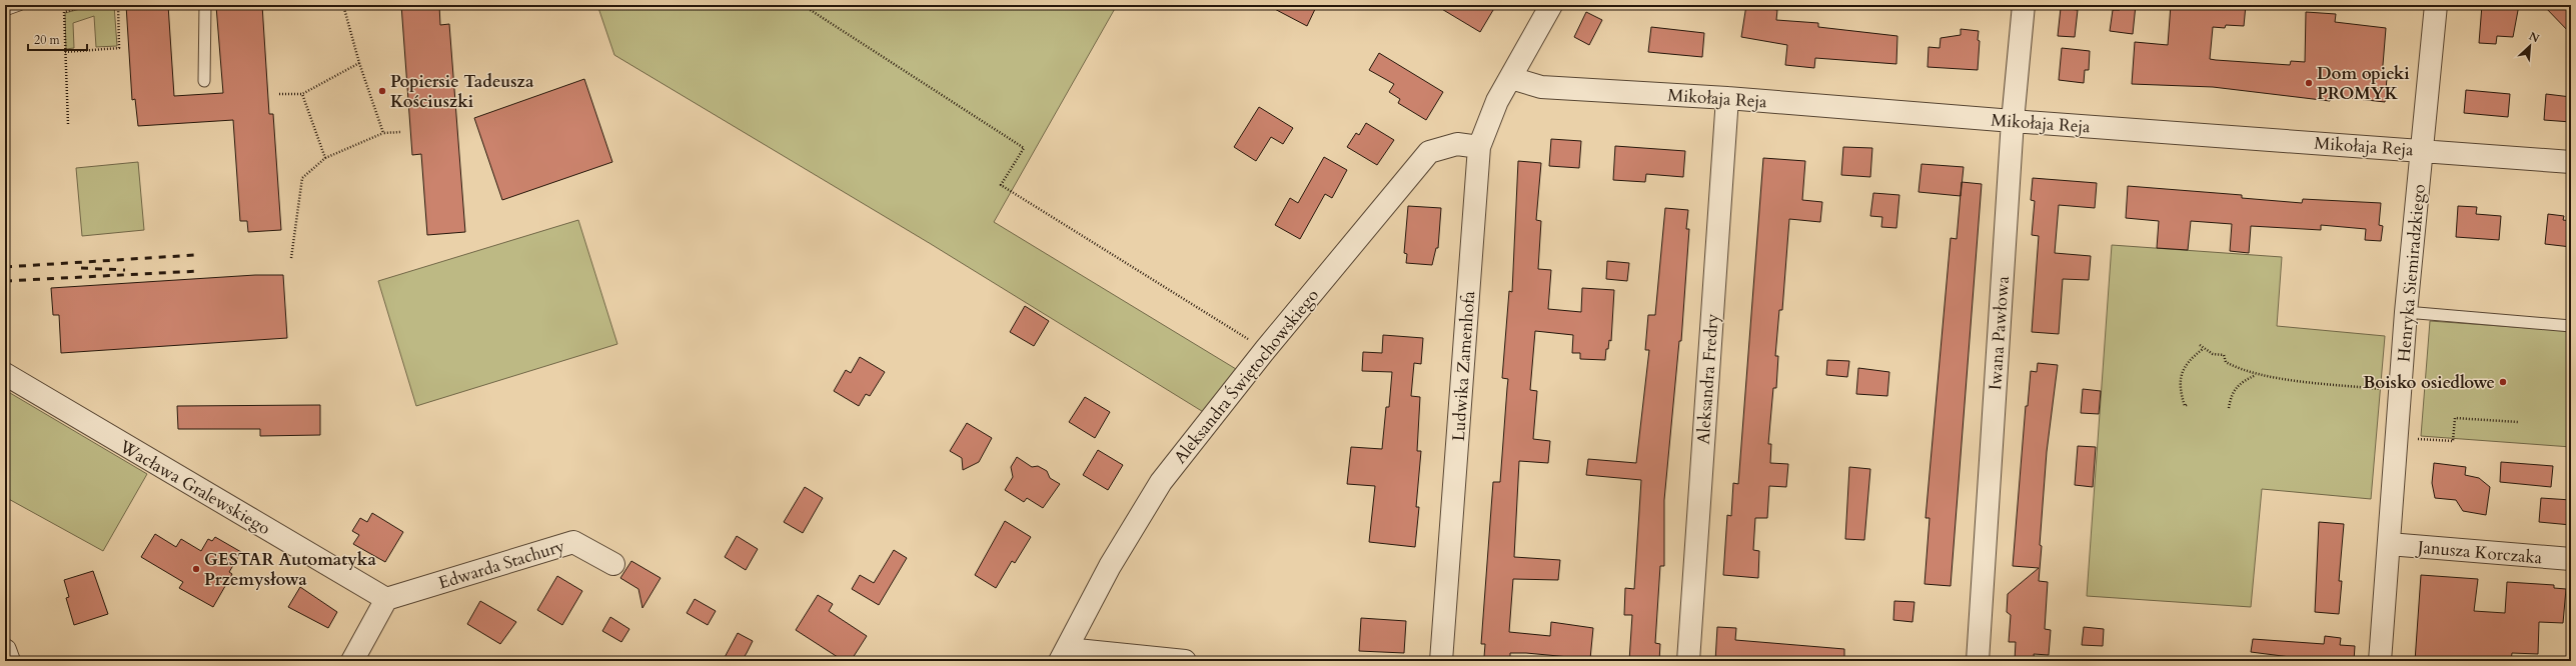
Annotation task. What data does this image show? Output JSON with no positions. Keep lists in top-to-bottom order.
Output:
{
  "streets": {
    "street": [
      "Mikołaja Reja",
      "Henryka Siemiradzkiego",
      "Iwana Pawłowa",
      "Ludwika Zamenhofa",
      "Aleksandra Świętochowskiego",
      "Aleksandra Fredry",
      "Wacława Gralewskiego",
      "Janusza Korczaka",
      "Edwarda Stachury"
    ]
  },
  "crossings": [
    ["Mikołaja Reja", "Henryka Siemiradzkiego"],
    ["Mikołaja Reja", "Iwana Pawłowa"],
    ["Mikołaja Reja", "Ludwika Zamenhofa"],
    ["Mikołaja Reja", "Aleksandra Fredry"],
    ["Henryka Siemiradzkiego", "Janusza Korczaka"],
    ["Ludwika Zamenhofa", "Aleksandra Świętochowskiego"],
    ["Wacława Gralewskiego", "Edwarda Stachury"]
  ],
  "places": [
    "Dom opieki PROMYK",
    "Popiersie Tadeusza Kościuszki",
    "Boisko osiedlowe",
    "GESTAR Automatyka Przemysłowa"
  ],
  "scale_bar": "20 m",
  "north": "top right"
}
